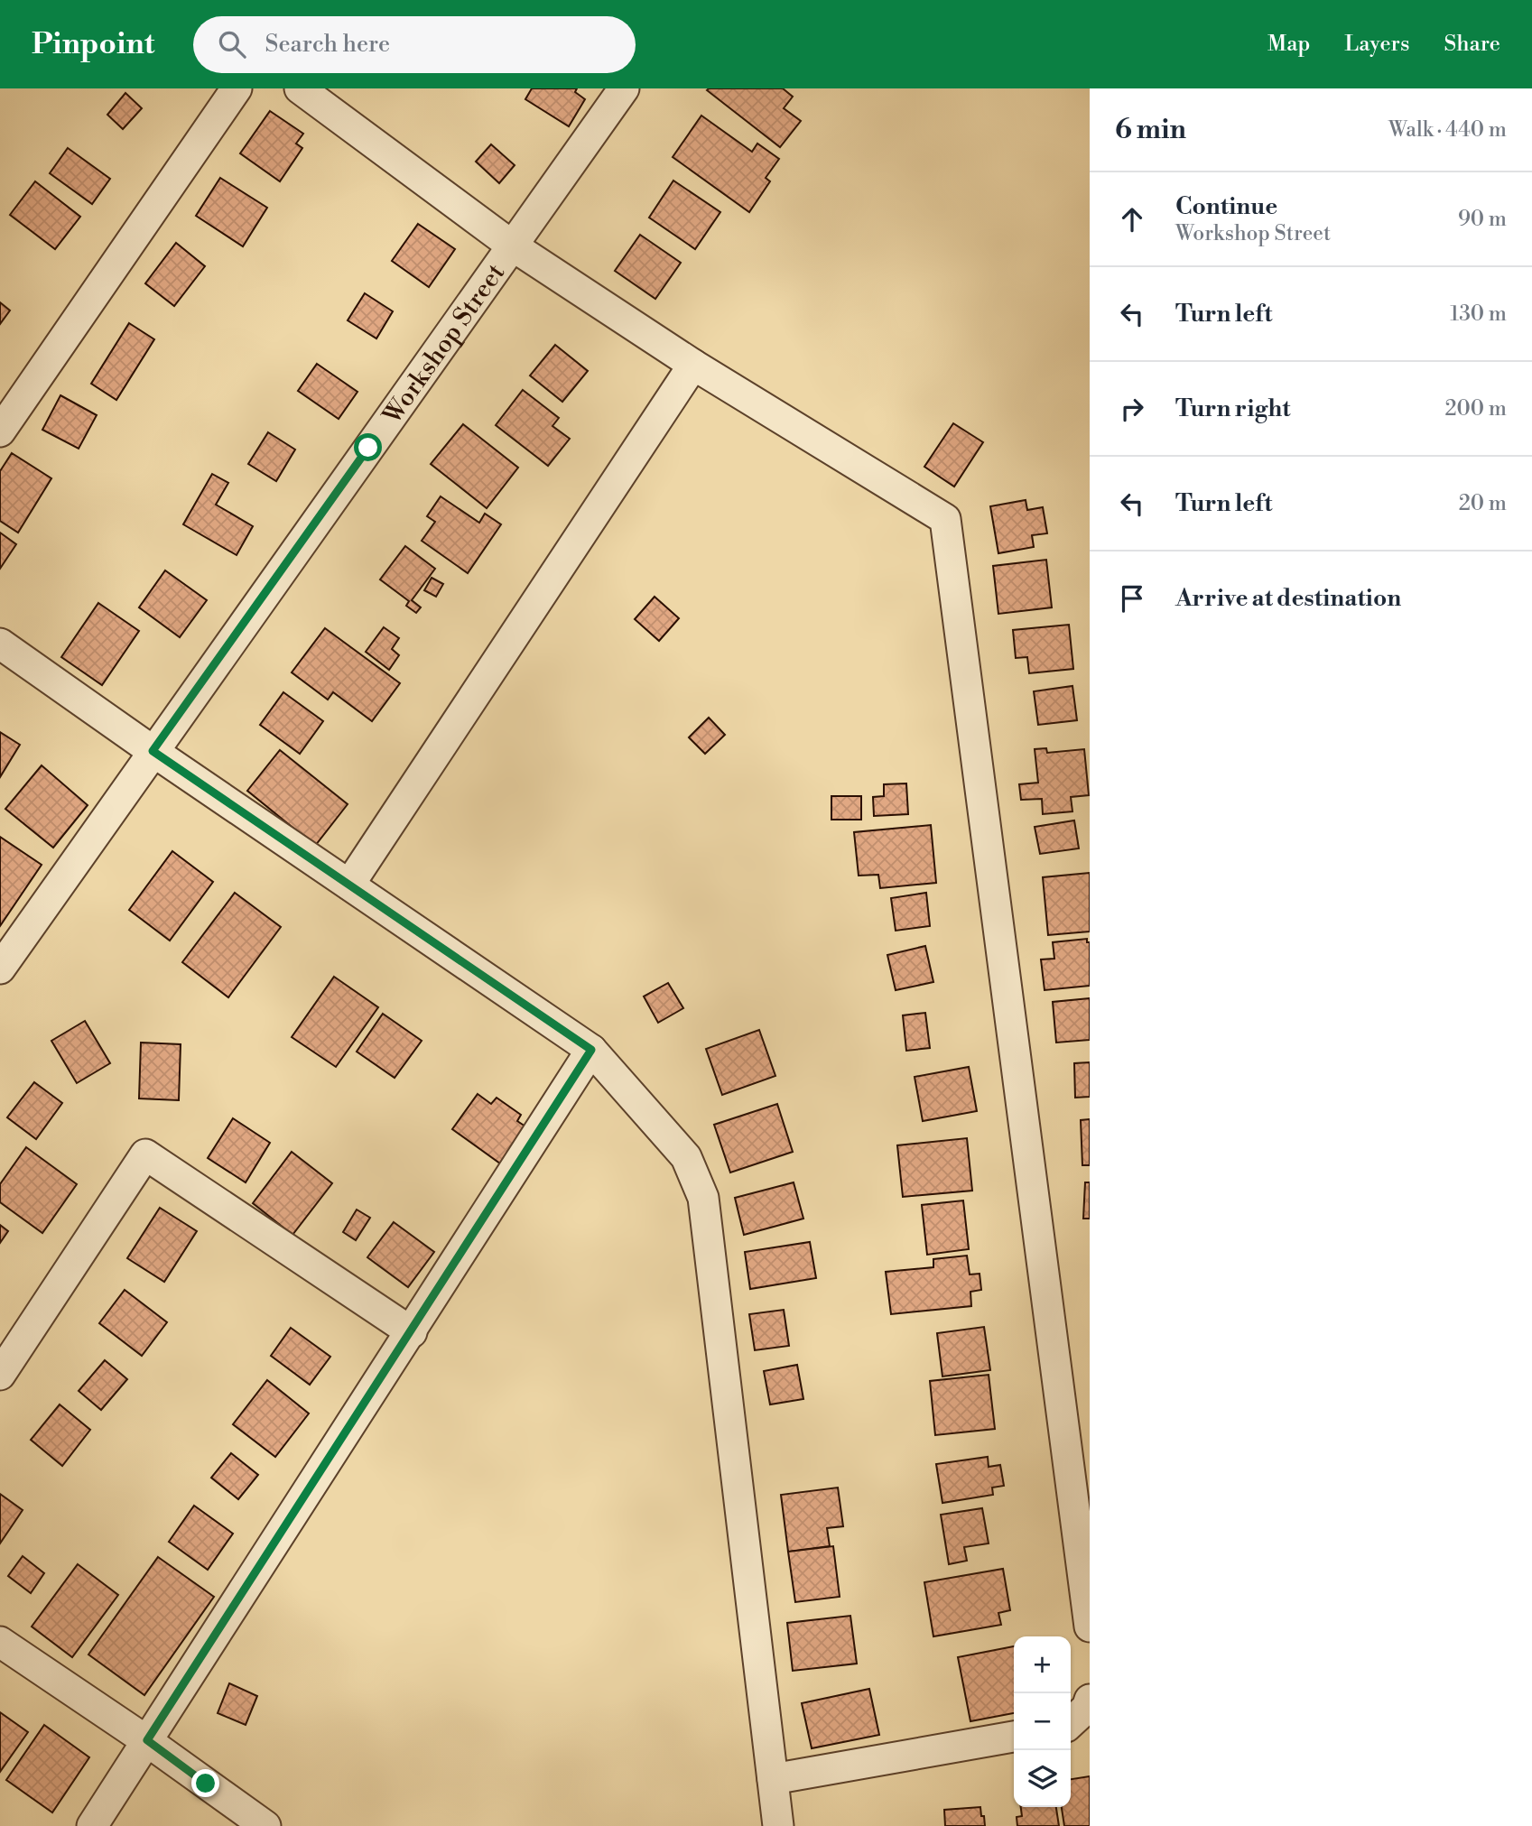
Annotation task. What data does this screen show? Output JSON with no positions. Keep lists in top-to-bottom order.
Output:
{
  "streets": {
    "street": ["Workshop Street"]
  },
  "page": {
    "header": "Pinpoint",
    "search": "Search here",
    "nav": ["Map", "Layers", "Share"],
    "heading": ["6 min", "Walk · 440 m"],
    "list": [
      ["Continue", "Workshop Street", "90 m"],
      ["Turn left", "130 m"],
      ["Turn right", "200 m"],
      ["Turn left", "20 m"],
      "Arrive at destination"
    ],
    "map_buttons": ["+", "−"]
  }
}
